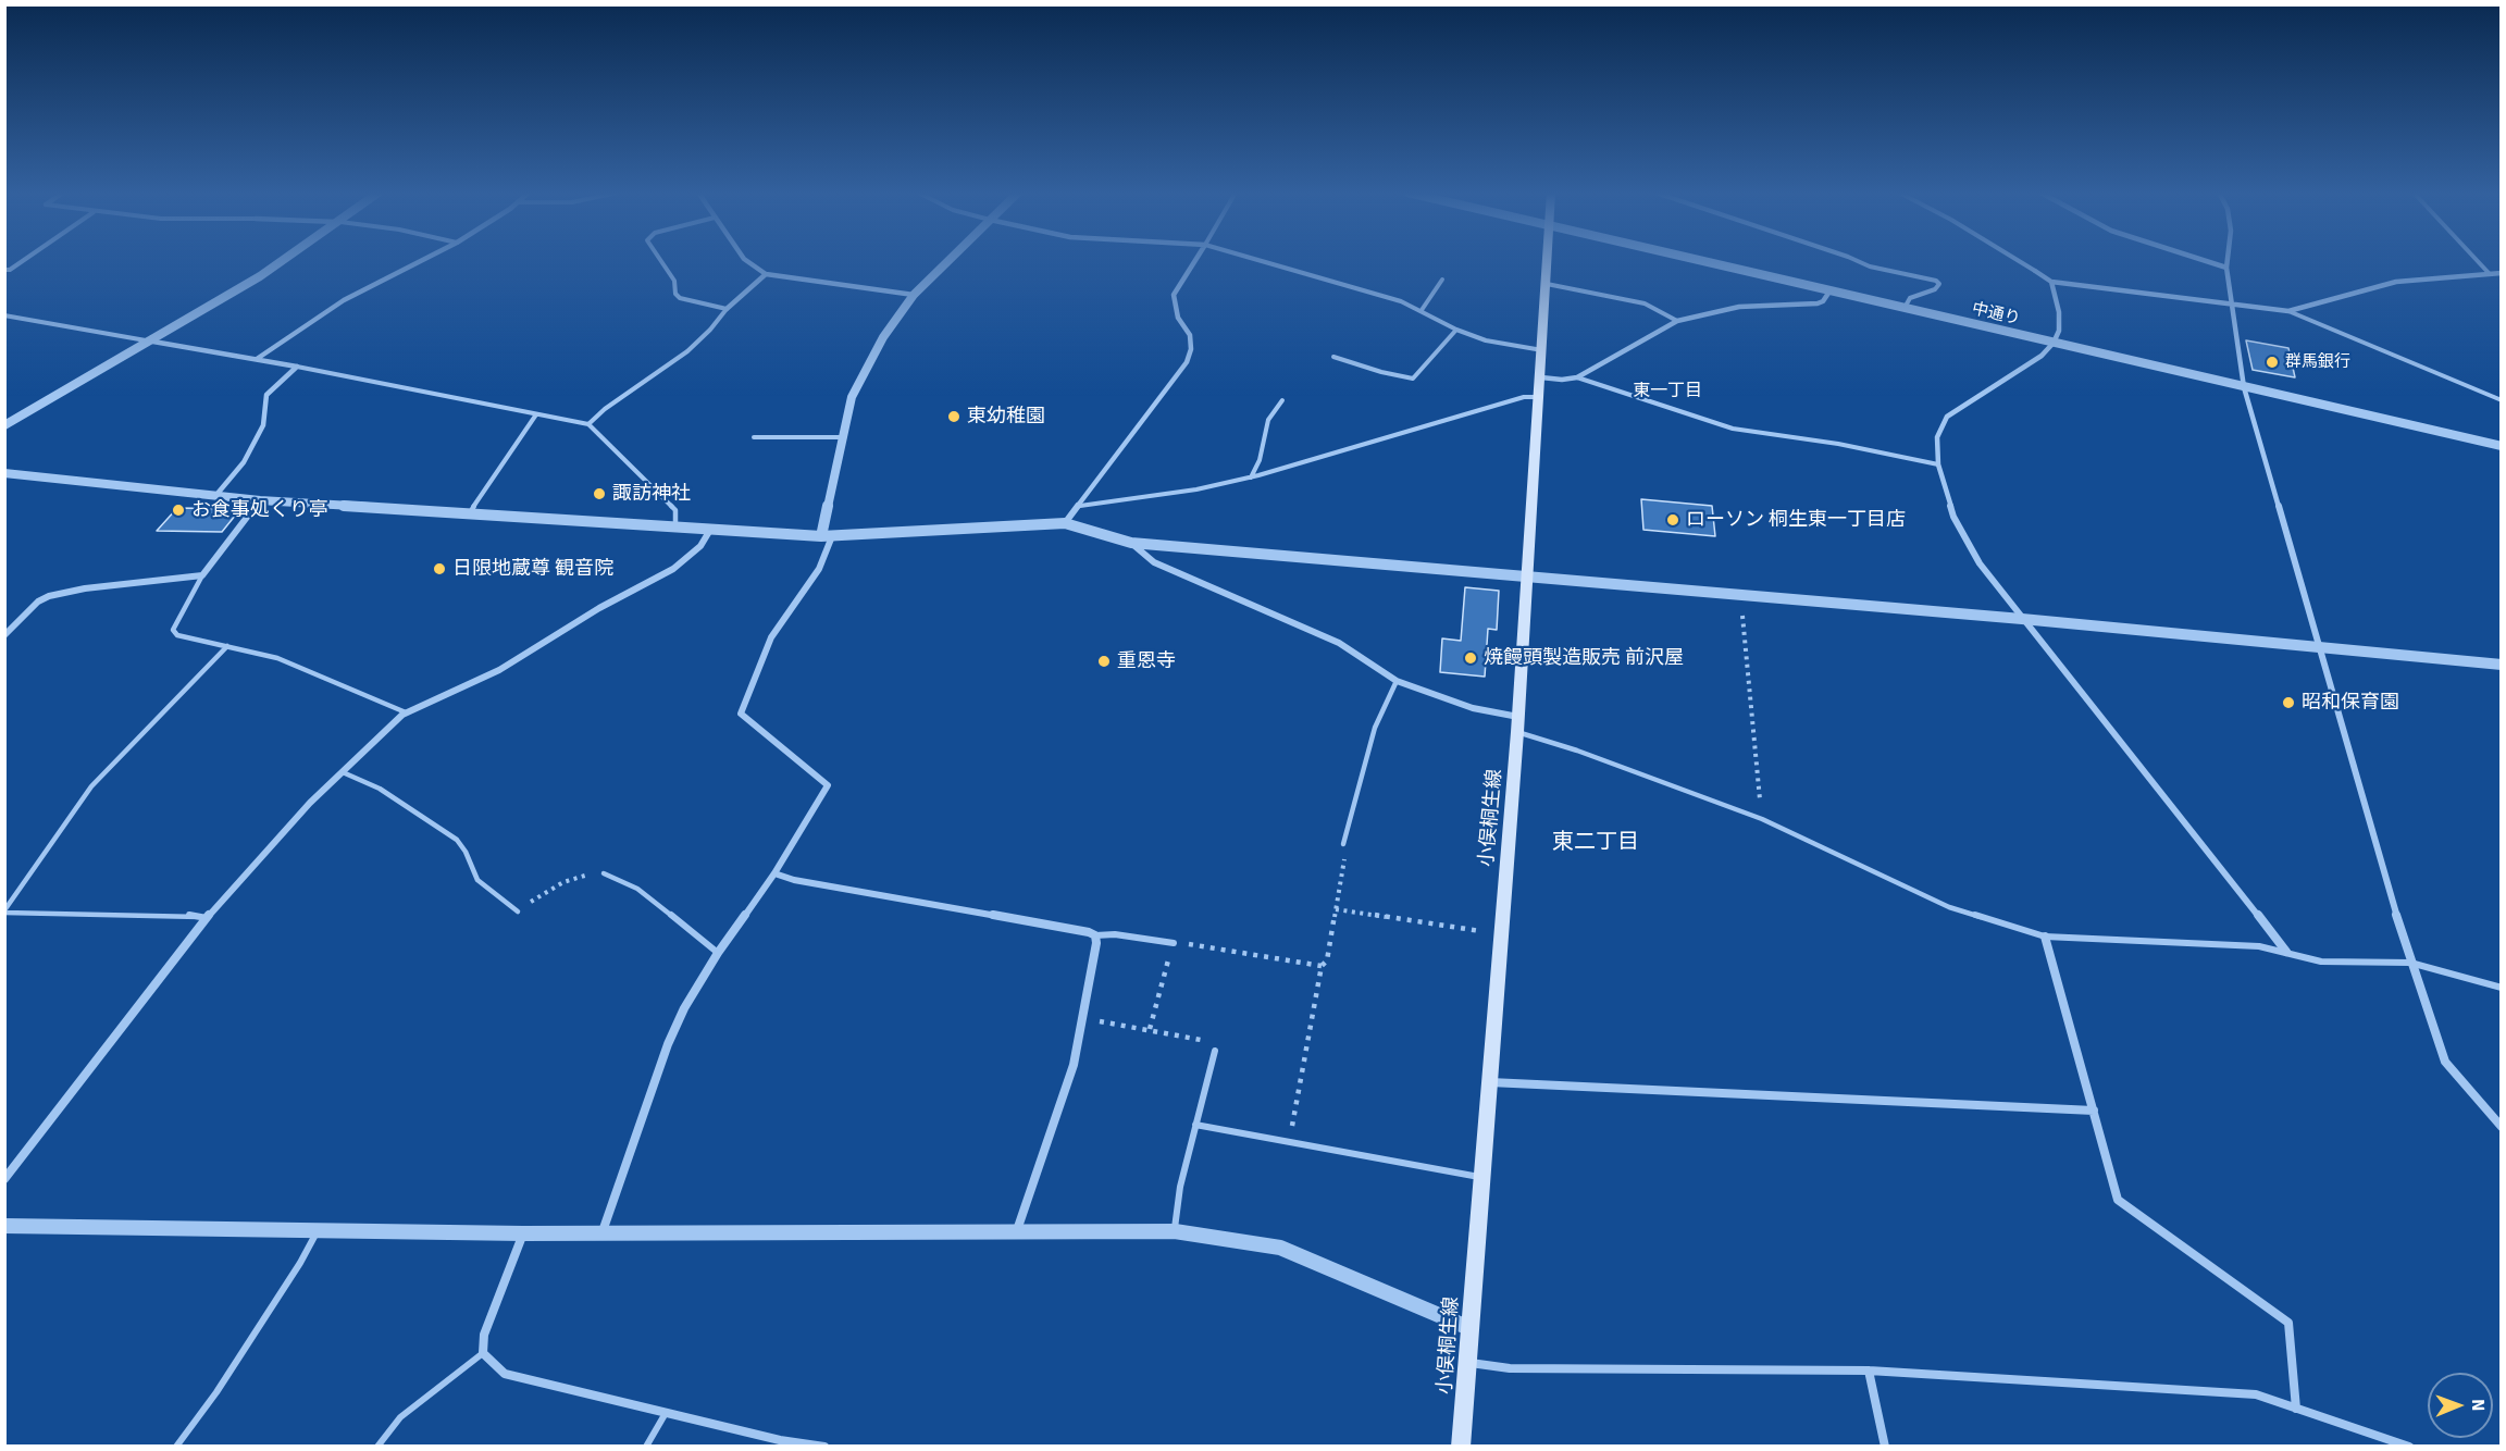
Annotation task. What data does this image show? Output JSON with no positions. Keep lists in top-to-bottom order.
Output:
{
  "streets": {
    "main road": ["小俣桐生線"],
    "street": ["中通り"]
  },
  "districts": ["東一丁目", "東二丁目"],
  "places": [
    "群馬銀行",
    "東幼稚園",
    "諏訪神社",
    "お食事処くり亭",
    "ローソン 桐生東一丁目店",
    "日限地蔵尊 観音院",
    "焼饅頭製造販売 前沢屋",
    "重恩寺",
    "昭和保育園"
  ],
  "north": "right"
}
